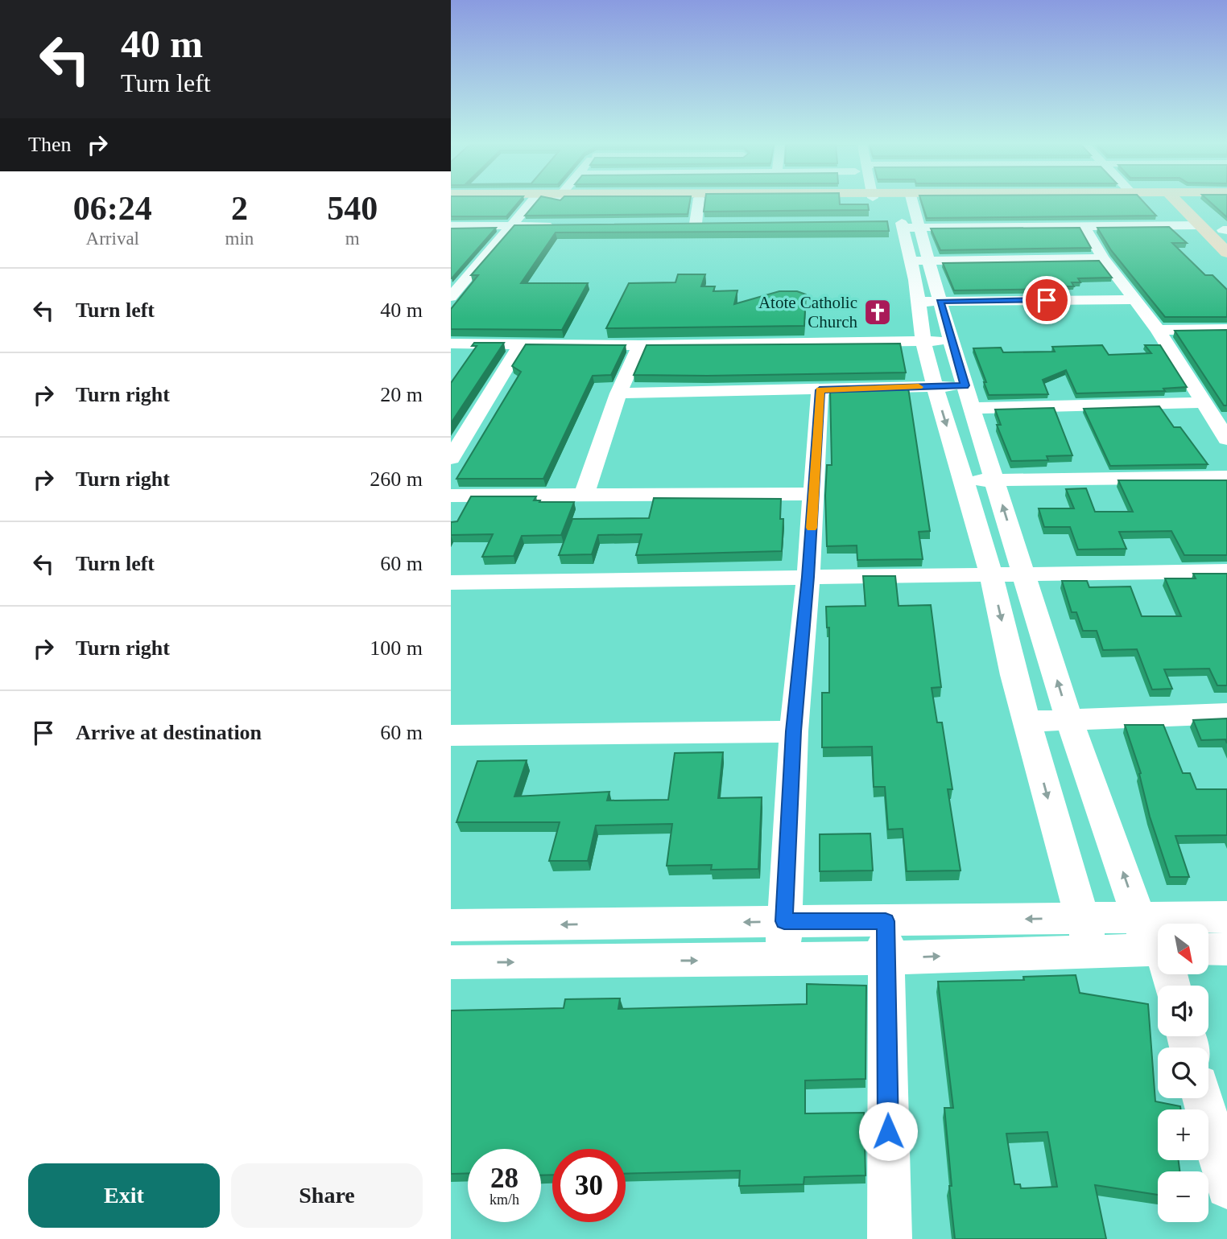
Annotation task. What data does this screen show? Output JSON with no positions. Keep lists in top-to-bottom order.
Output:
{
  "places": {
    "church": ["Atote Catholic Church"]
  },
  "north": "bottom right",
  "page": {
    "turn": ["40 m", "Turn left"],
    "then": "Then",
    "eta": [
      "06:24",
      "Arrival",
      "2",
      "min",
      "540",
      "m"
    ],
    "list": [
      {
        "name": "Turn left",
        "value": "40 m"
      },
      {
        "name": "Turn right",
        "value": "20 m"
      },
      {
        "name": "Turn right",
        "value": "260 m"
      },
      {
        "name": "Turn left",
        "value": "60 m"
      },
      {
        "name": "Turn right",
        "value": "100 m"
      },
      {
        "name": "Arrive at destination",
        "value": "60 m"
      }
    ],
    "map_buttons": ["+", "−"],
    "speed": "28 km/h",
    "limit": "30",
    "buttons": ["Exit", "Share"]
  }
}
